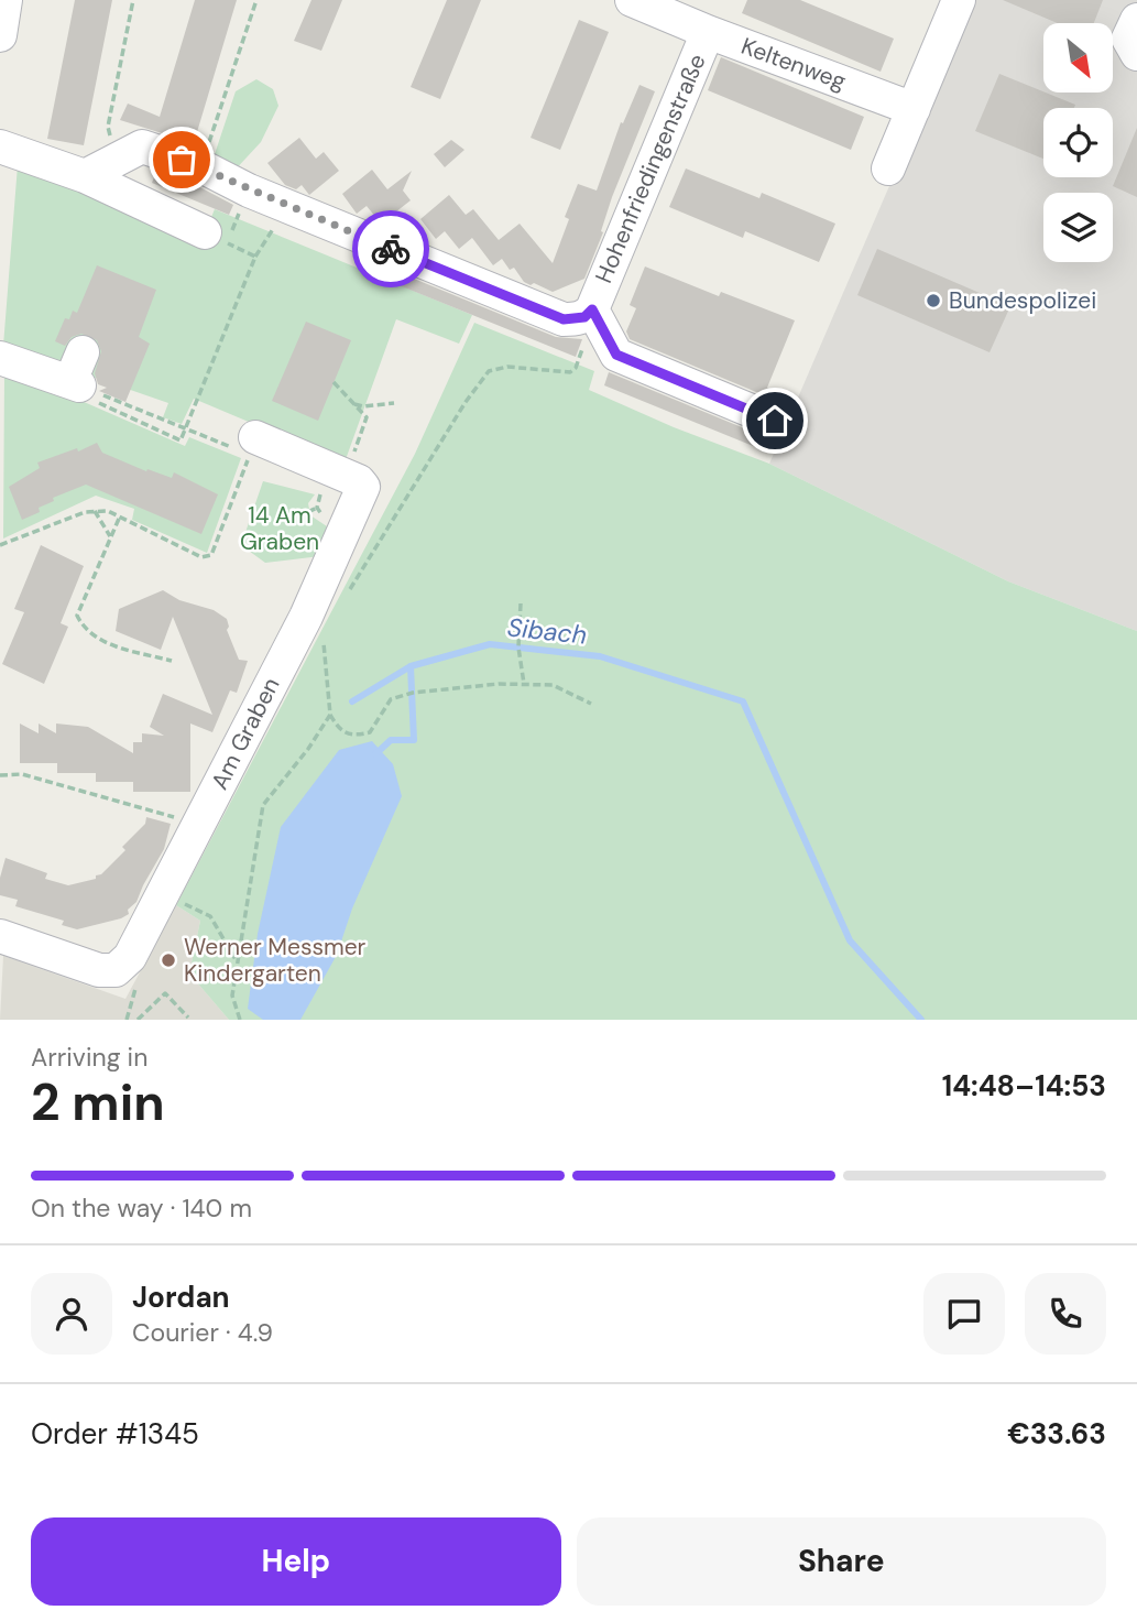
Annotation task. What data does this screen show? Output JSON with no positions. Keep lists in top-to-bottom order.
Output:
{
  "streets": {
    "street": ["Keltenweg", "Hohenfriedingenstraße", "Am Graben"]
  },
  "crossings": [
    ["Keltenweg", "Hohenfriedingenstraße"]
  ],
  "water": ["Sibach"],
  "parks": ["14 Am Graben"],
  "places": ["Bundespolizei", "Werner Messmer Kindergarten"],
  "north": "bottom right",
  "page": {
    "heading": ["2 min", "Arriving in", "14:48–14:53"],
    "panel": [
      "Jordan",
      "Courier · 4.9",
      "Order #1345",
      "€33.63"
    ],
    "bar": "On the way · 140 m",
    "buttons": ["Help", "Share"]
  }
}
